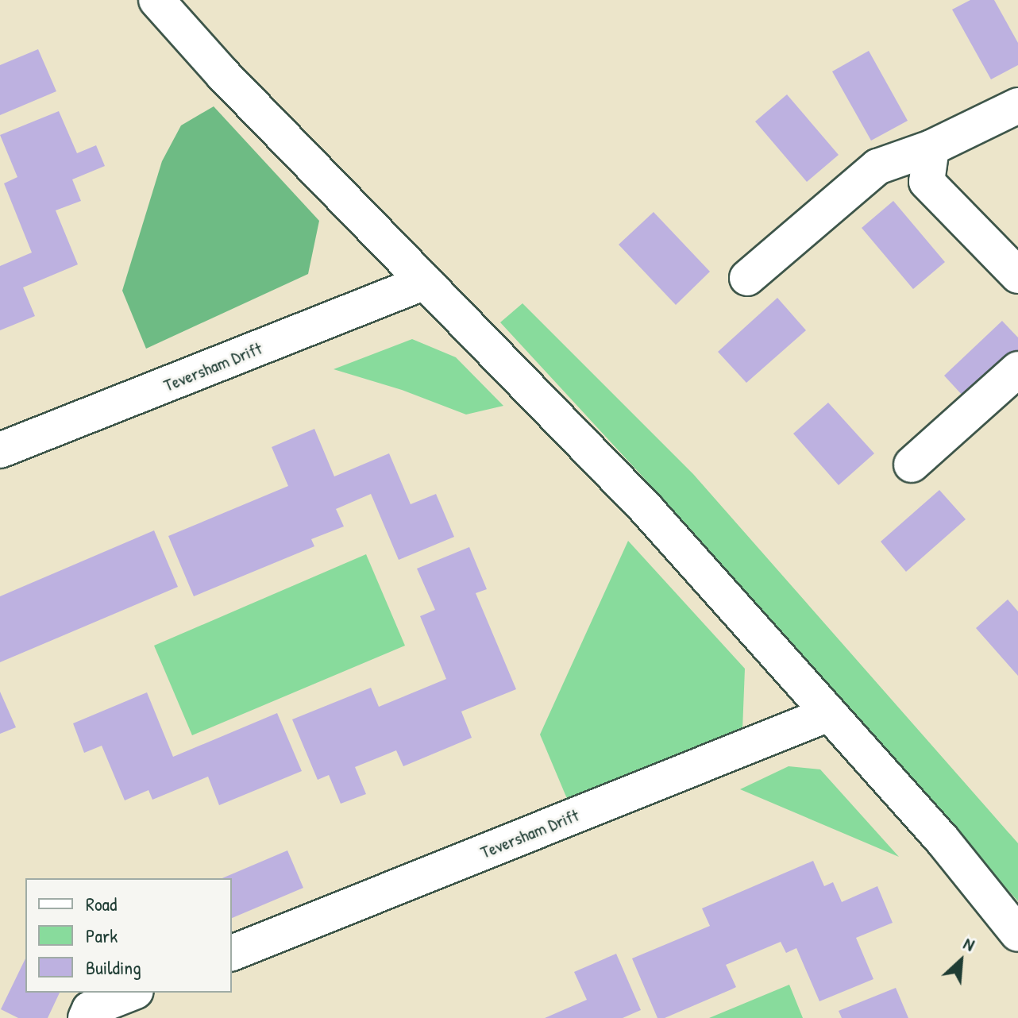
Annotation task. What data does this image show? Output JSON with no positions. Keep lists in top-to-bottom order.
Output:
{
  "streets": {
    "street": ["Teversham Drift"]
  },
  "legend": ["Road", "Park", "Building"],
  "north": "top right"
}
